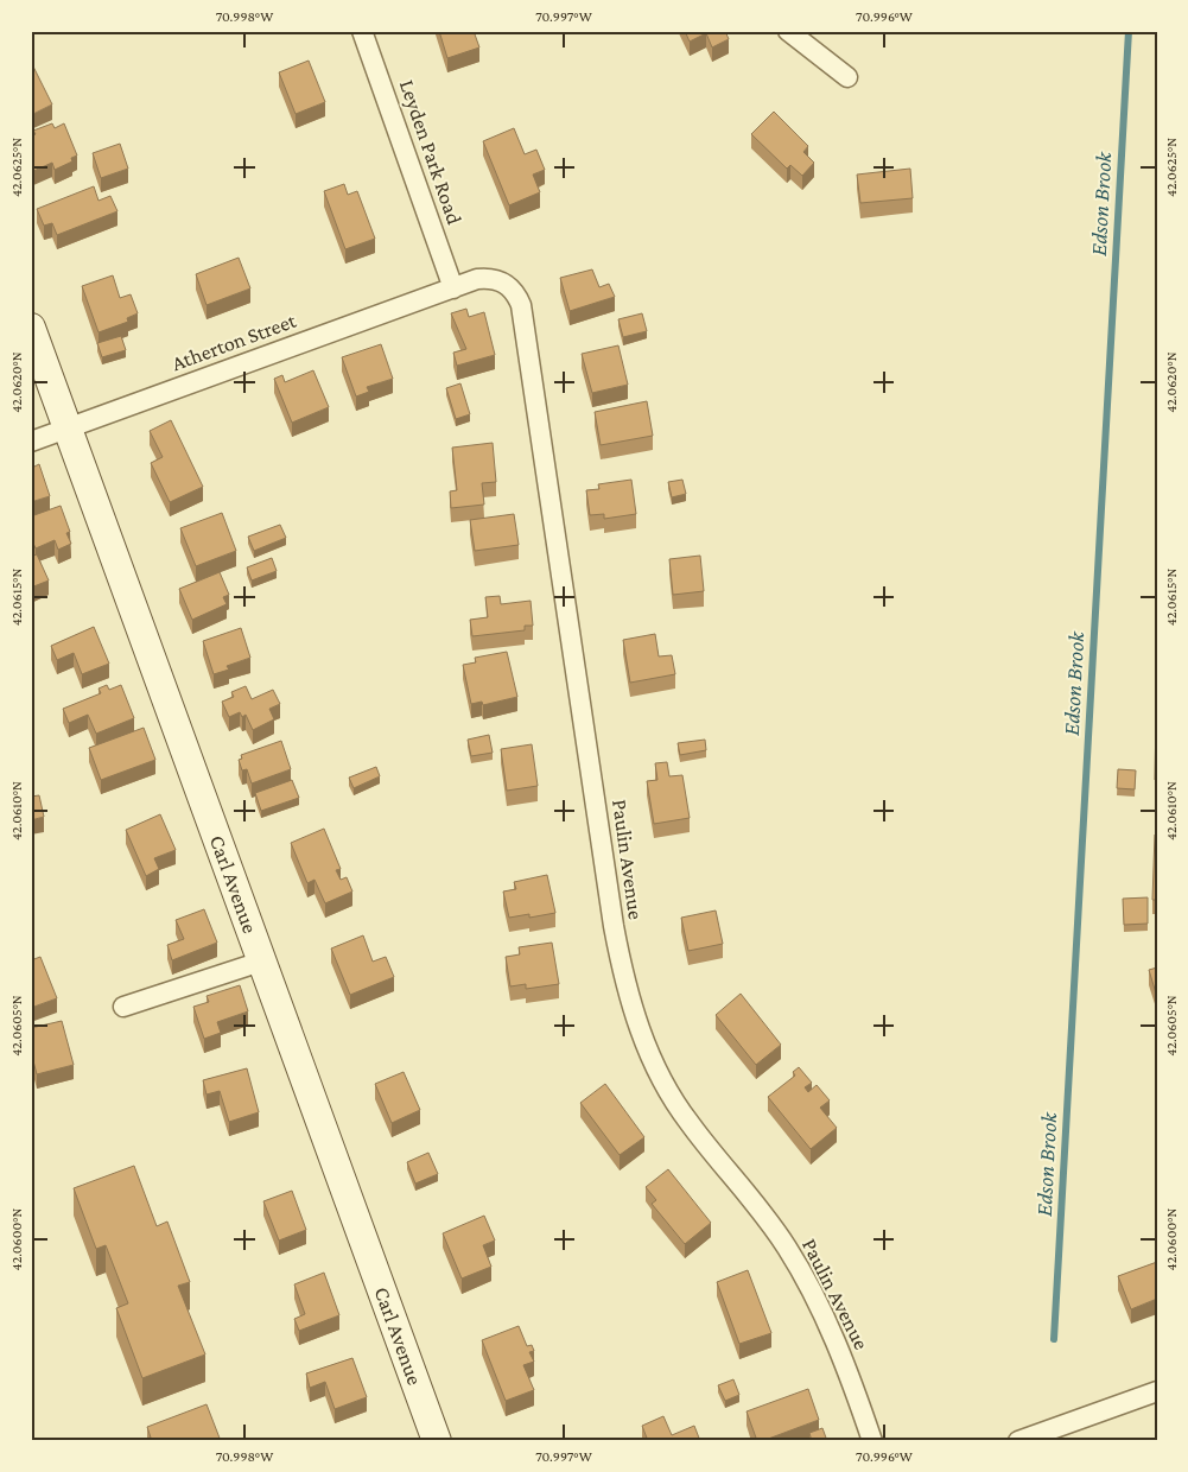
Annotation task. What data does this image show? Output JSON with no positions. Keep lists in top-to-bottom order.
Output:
{
  "streets": {
    "street": [
      "Leyden Park Road",
      "Atherton Street",
      "Paulin Avenue",
      "Carl Avenue"
    ]
  },
  "crossings": [
    ["Leyden Park Road", "Atherton Street"],
    ["Leyden Park Road", "Paulin Avenue"],
    ["Atherton Street", "Paulin Avenue"],
    ["Atherton Street", "Carl Avenue"]
  ],
  "water": ["Edson Brook"],
  "coordinates": [
    "70.998°W",
    "70.997°W",
    "70.996°W",
    "42.0625°N",
    "42.0620°N",
    "42.0615°N",
    "42.0610°N",
    "42.0605°N",
    "42.0600°N"
  ]
}
